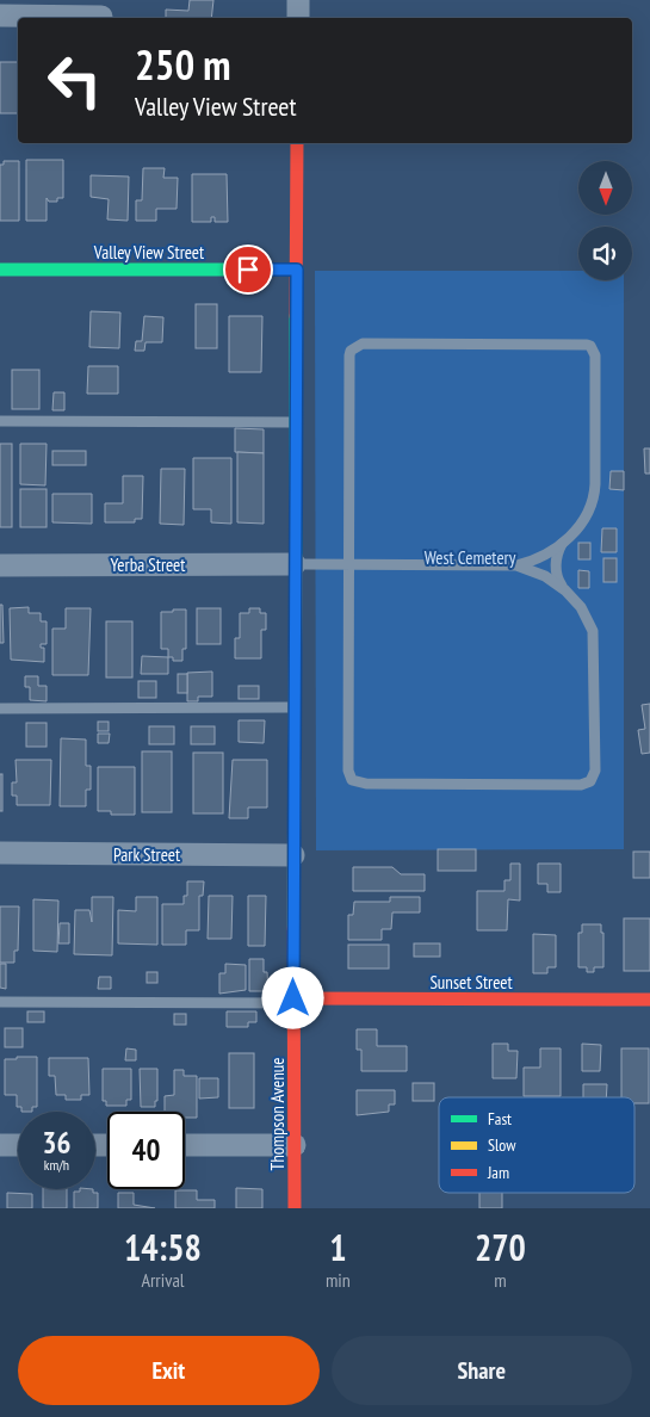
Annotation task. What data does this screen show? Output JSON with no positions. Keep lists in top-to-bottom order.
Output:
{
  "streets": {
    "street": [
      "Valley View Street",
      "Yerba Street",
      "Park Street",
      "Sunset Street",
      "Thompson Avenue"
    ]
  },
  "crossings": [
    ["Valley View Street", "Thompson Avenue"],
    ["Yerba Street", "Thompson Avenue"],
    ["Park Street", "Thompson Avenue"],
    ["Sunset Street", "Thompson Avenue"]
  ],
  "parks": ["West Cemetery"],
  "legend": ["Fast", "Slow", "Jam"],
  "north": "bottom",
  "page": {
    "turn": ["250 m", "Valley View Street"],
    "speed": "36 km/h",
    "limit": "40",
    "eta": [
      "14:58",
      "Arrival",
      "1",
      "min",
      "270",
      "m"
    ],
    "buttons": ["Exit", "Share"]
  }
}
